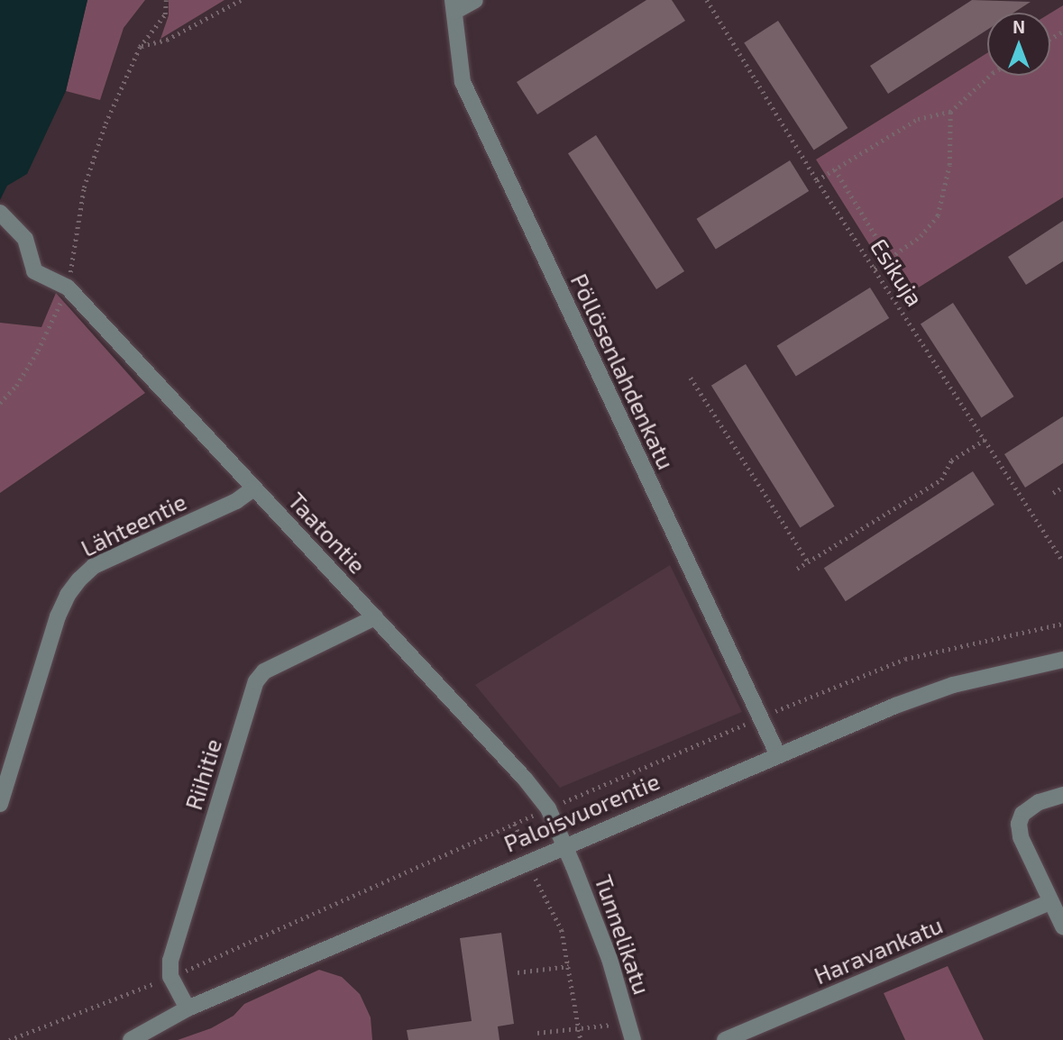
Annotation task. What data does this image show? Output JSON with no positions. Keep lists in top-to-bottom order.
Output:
{
  "streets": {
    "street": [
      "Pöllösenlahdenkatu",
      "Lähteentie",
      "Taatontie",
      "Riihitie",
      "Paloisvuorentie",
      "Tunnelikatu",
      "Haravankatu"
    ],
    "path": ["Esikuja"]
  },
  "crossings": [
    ["Pöllösenlahdenkatu", "Paloisvuorentie"],
    ["Lähteentie", "Taatontie"],
    ["Taatontie", "Riihitie"],
    ["Taatontie", "Paloisvuorentie"],
    ["Taatontie", "Tunnelikatu"],
    ["Riihitie", "Paloisvuorentie"],
    ["Paloisvuorentie", "Tunnelikatu"]
  ],
  "north": "top"
}
